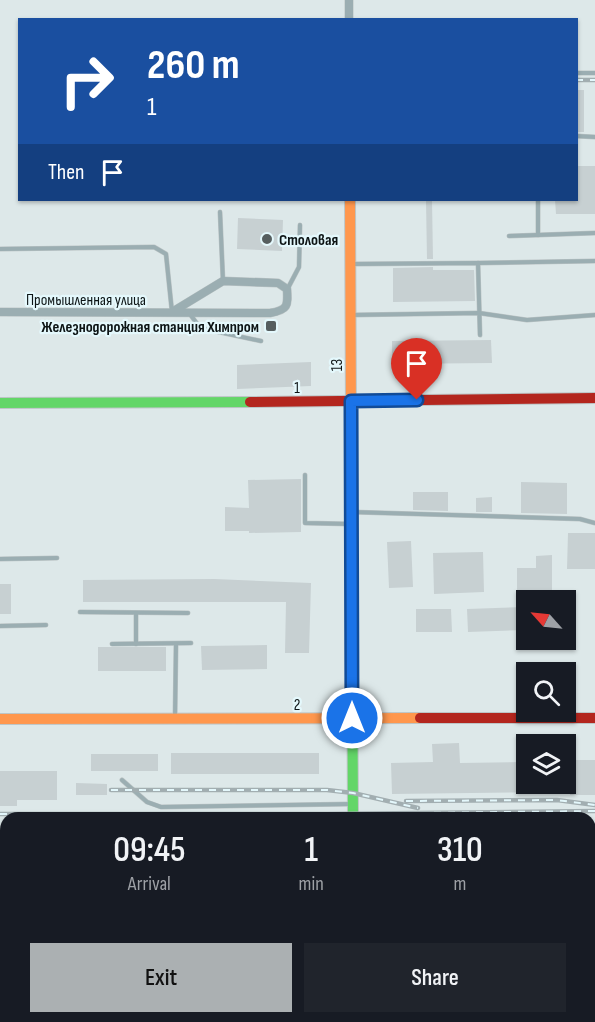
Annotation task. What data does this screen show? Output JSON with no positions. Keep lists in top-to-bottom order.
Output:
{
  "streets": {
    "street": [
      "Промышленная улица",
      "13",
      "1",
      "2"
    ]
  },
  "crossings": [
    ["13", "1"],
    ["13", "2"]
  ],
  "places": {
    "other": ["Столовая"],
    "transit": ["Железнодорожная станция Химпром"]
  },
  "north": "top left",
  "page": {
    "turn": ["260 m", "1"],
    "then": "Then",
    "eta": [
      "09:45",
      "Arrival",
      "1",
      "min",
      "310",
      "m"
    ],
    "buttons": ["Exit", "Share"]
  }
}
